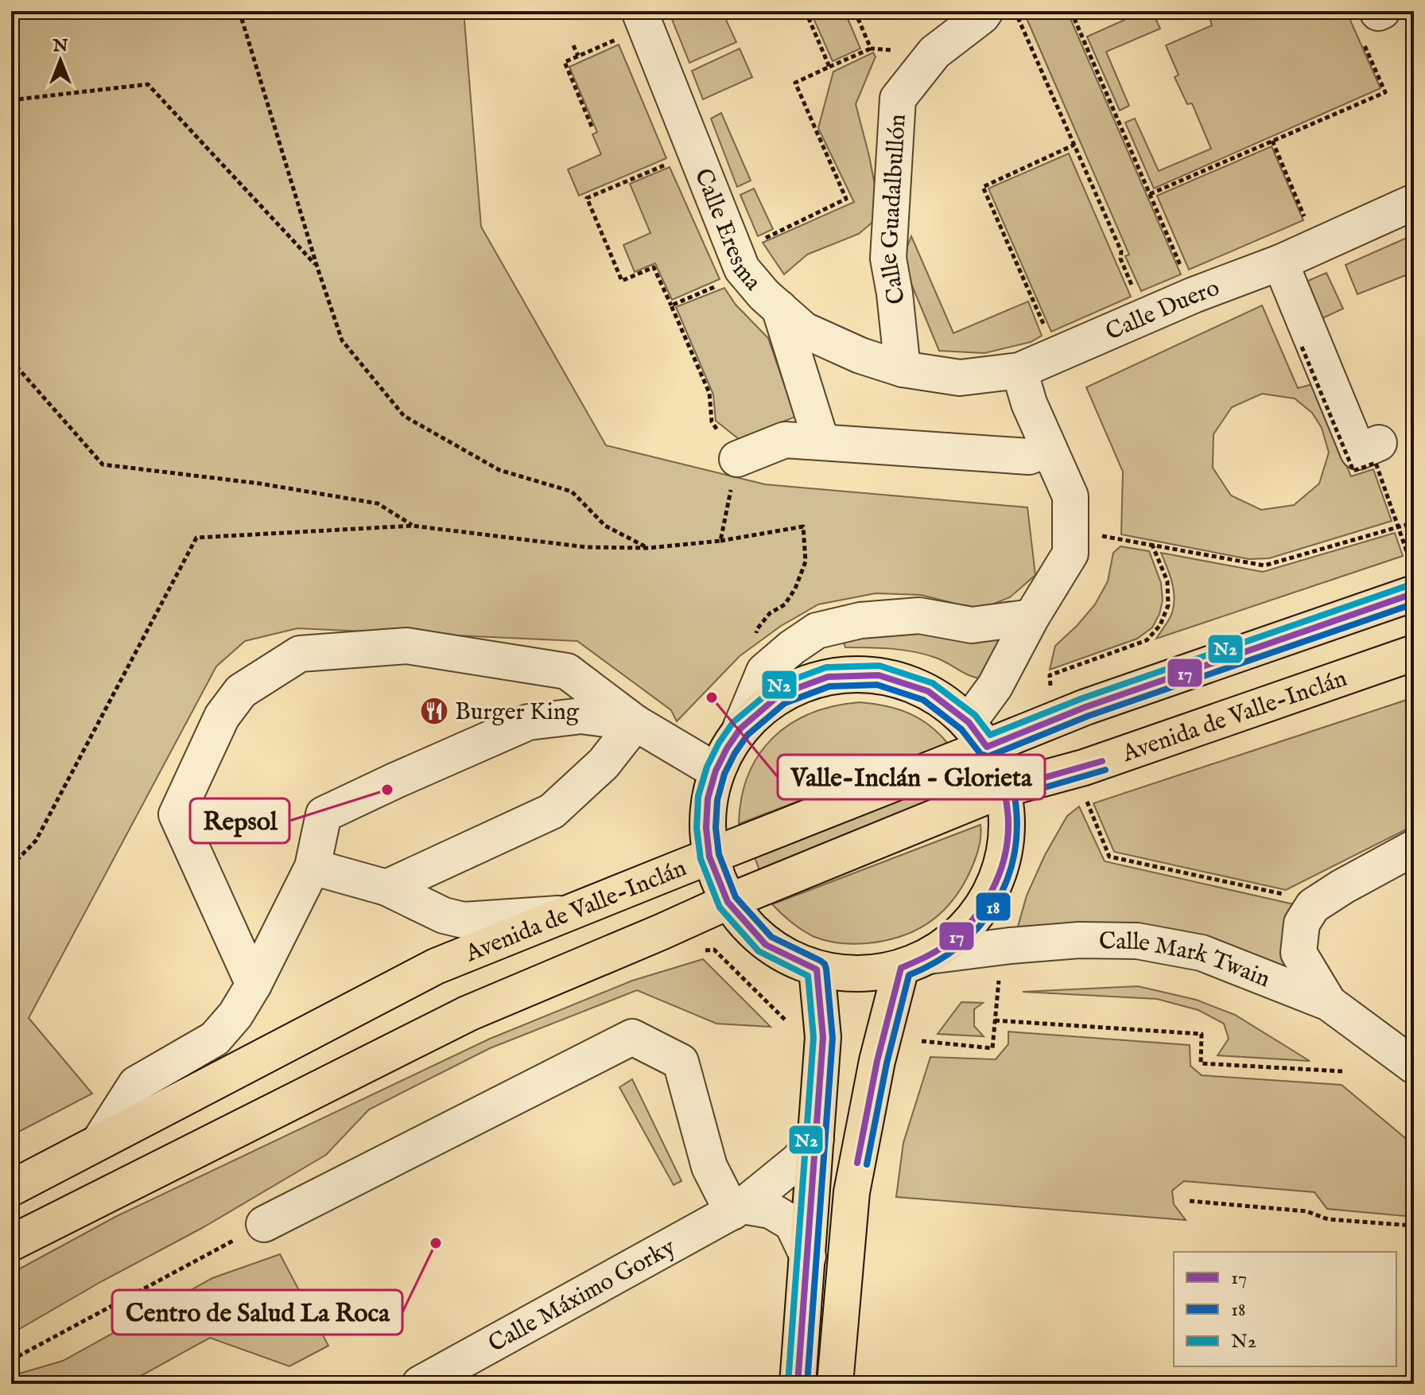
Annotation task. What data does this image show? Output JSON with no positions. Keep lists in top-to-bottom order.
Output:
{
  "streets": {
    "main road": ["Avenida de Valle-Inclán"],
    "street": [
      "Calle Guadalbullón",
      "Calle Eresma",
      "Calle Duero",
      "Calle Mark Twain",
      "Calle Máximo Gorky"
    ]
  },
  "crossings": [
    ["Calle Guadalbullón", "Calle Eresma"],
    ["Calle Guadalbullón", "Calle Duero"],
    ["Calle Eresma", "Calle Duero"]
  ],
  "places": {
    "other": ["Valle-Inclán - Glorieta", "Repsol", "Centro de Salud La Roca"],
    "restaurant": ["Burger King"]
  },
  "lines": ["transit line N2", "transit line 17", "transit line 18"],
  "legend": ["17", "18", "N2"],
  "north": "top"
}
